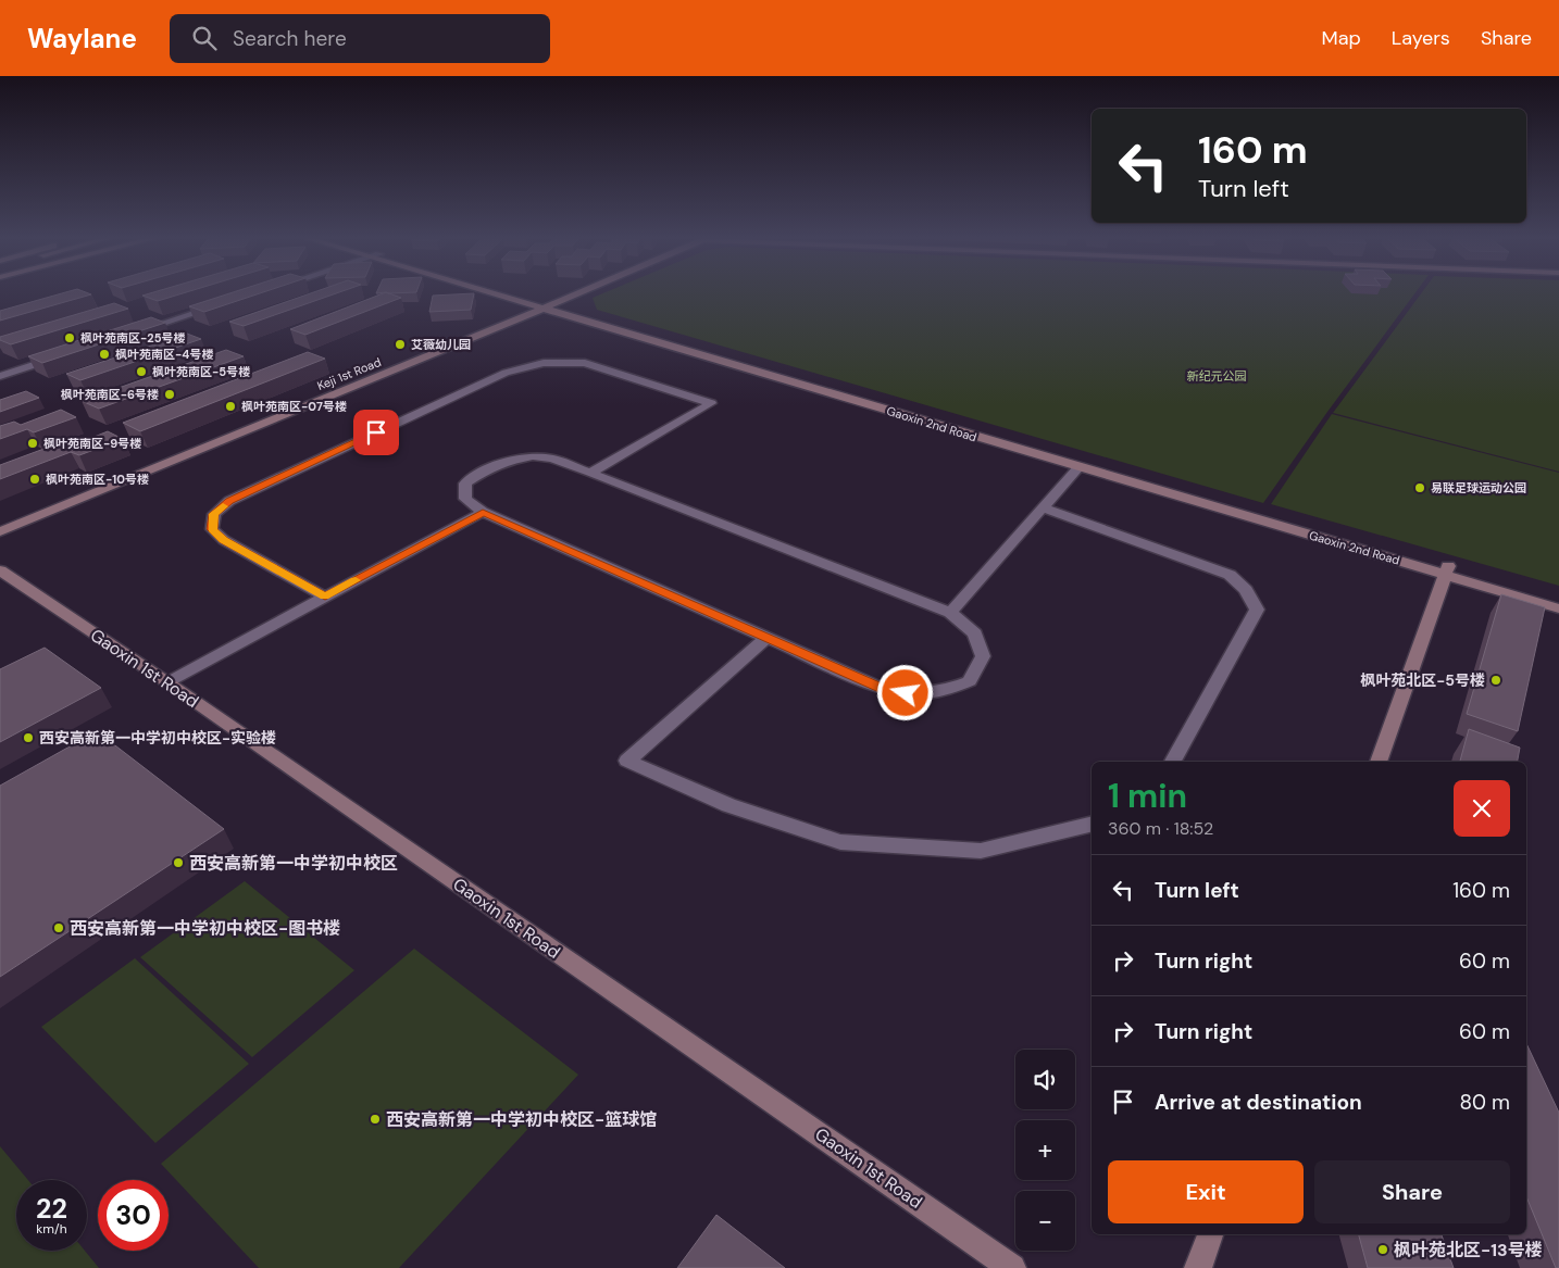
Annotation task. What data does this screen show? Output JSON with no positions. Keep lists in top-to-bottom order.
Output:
{
  "streets": {
    "street": ["Keji 1st Road", "Gaoxin 2nd Road", "Gaoxin 1st Road"]
  },
  "crossings": [
    ["Keji 1st Road", "Gaoxin 2nd Road"]
  ],
  "parks": ["新纪元公园"],
  "places": [
    "枫叶苑南区-25号楼",
    "艾薇幼儿园",
    "枫叶苑南区-4号楼",
    "枫叶苑南区-5号楼",
    "枫叶苑南区-6号楼",
    "枫叶苑南区-07号楼",
    "枫叶苑南区-9号楼",
    "枫叶苑南区-10号楼",
    "易联足球运动公园",
    "枫叶苑北区-5号楼",
    "西安高新第一中学初中校区-实验楼",
    "西安高新第一中学初中校区",
    "西安高新第一中学初中校区-图书楼",
    "西安高新第一中学初中校区-篮球馆",
    "枫叶苑北区-13号楼"
  ],
  "page": {
    "header": "Waylane",
    "search": "Search here",
    "nav": ["Map", "Layers", "Share"],
    "turn": ["160 m", "Turn left"],
    "heading": ["1 min", "360 m · 18:52"],
    "list": [
      {
        "name": "Turn left",
        "value": "160 m"
      },
      {
        "name": "Turn right",
        "value": "60 m"
      },
      {
        "name": "Turn right",
        "value": "60 m"
      },
      {
        "name": "Arrive at destination",
        "value": "80 m"
      }
    ],
    "map_buttons": ["+", "−"],
    "buttons": ["Exit", "Share"],
    "speed": "22 km/h",
    "limit": "30"
  }
}
